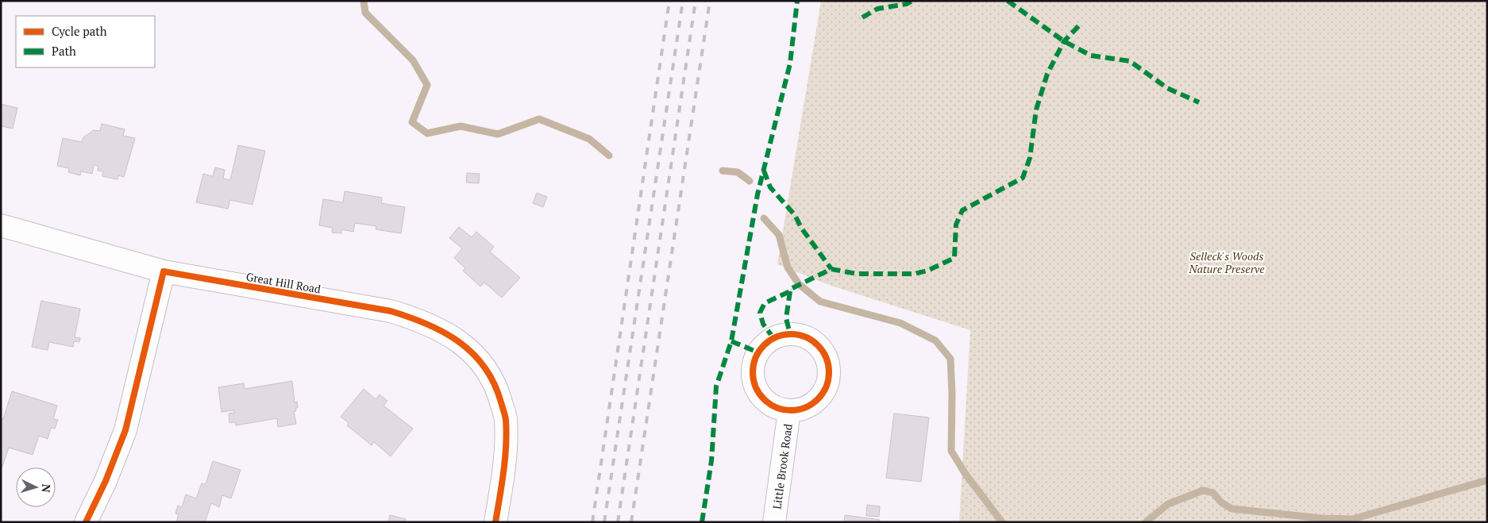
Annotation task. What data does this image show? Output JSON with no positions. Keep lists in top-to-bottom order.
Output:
{
  "streets": {
    "street": ["Great Hill Road", "Little Brook Road"]
  },
  "parks": ["Selleck's Woods Nature Preserve"],
  "legend": ["Cycle path", "Path"],
  "north": "right"
}
